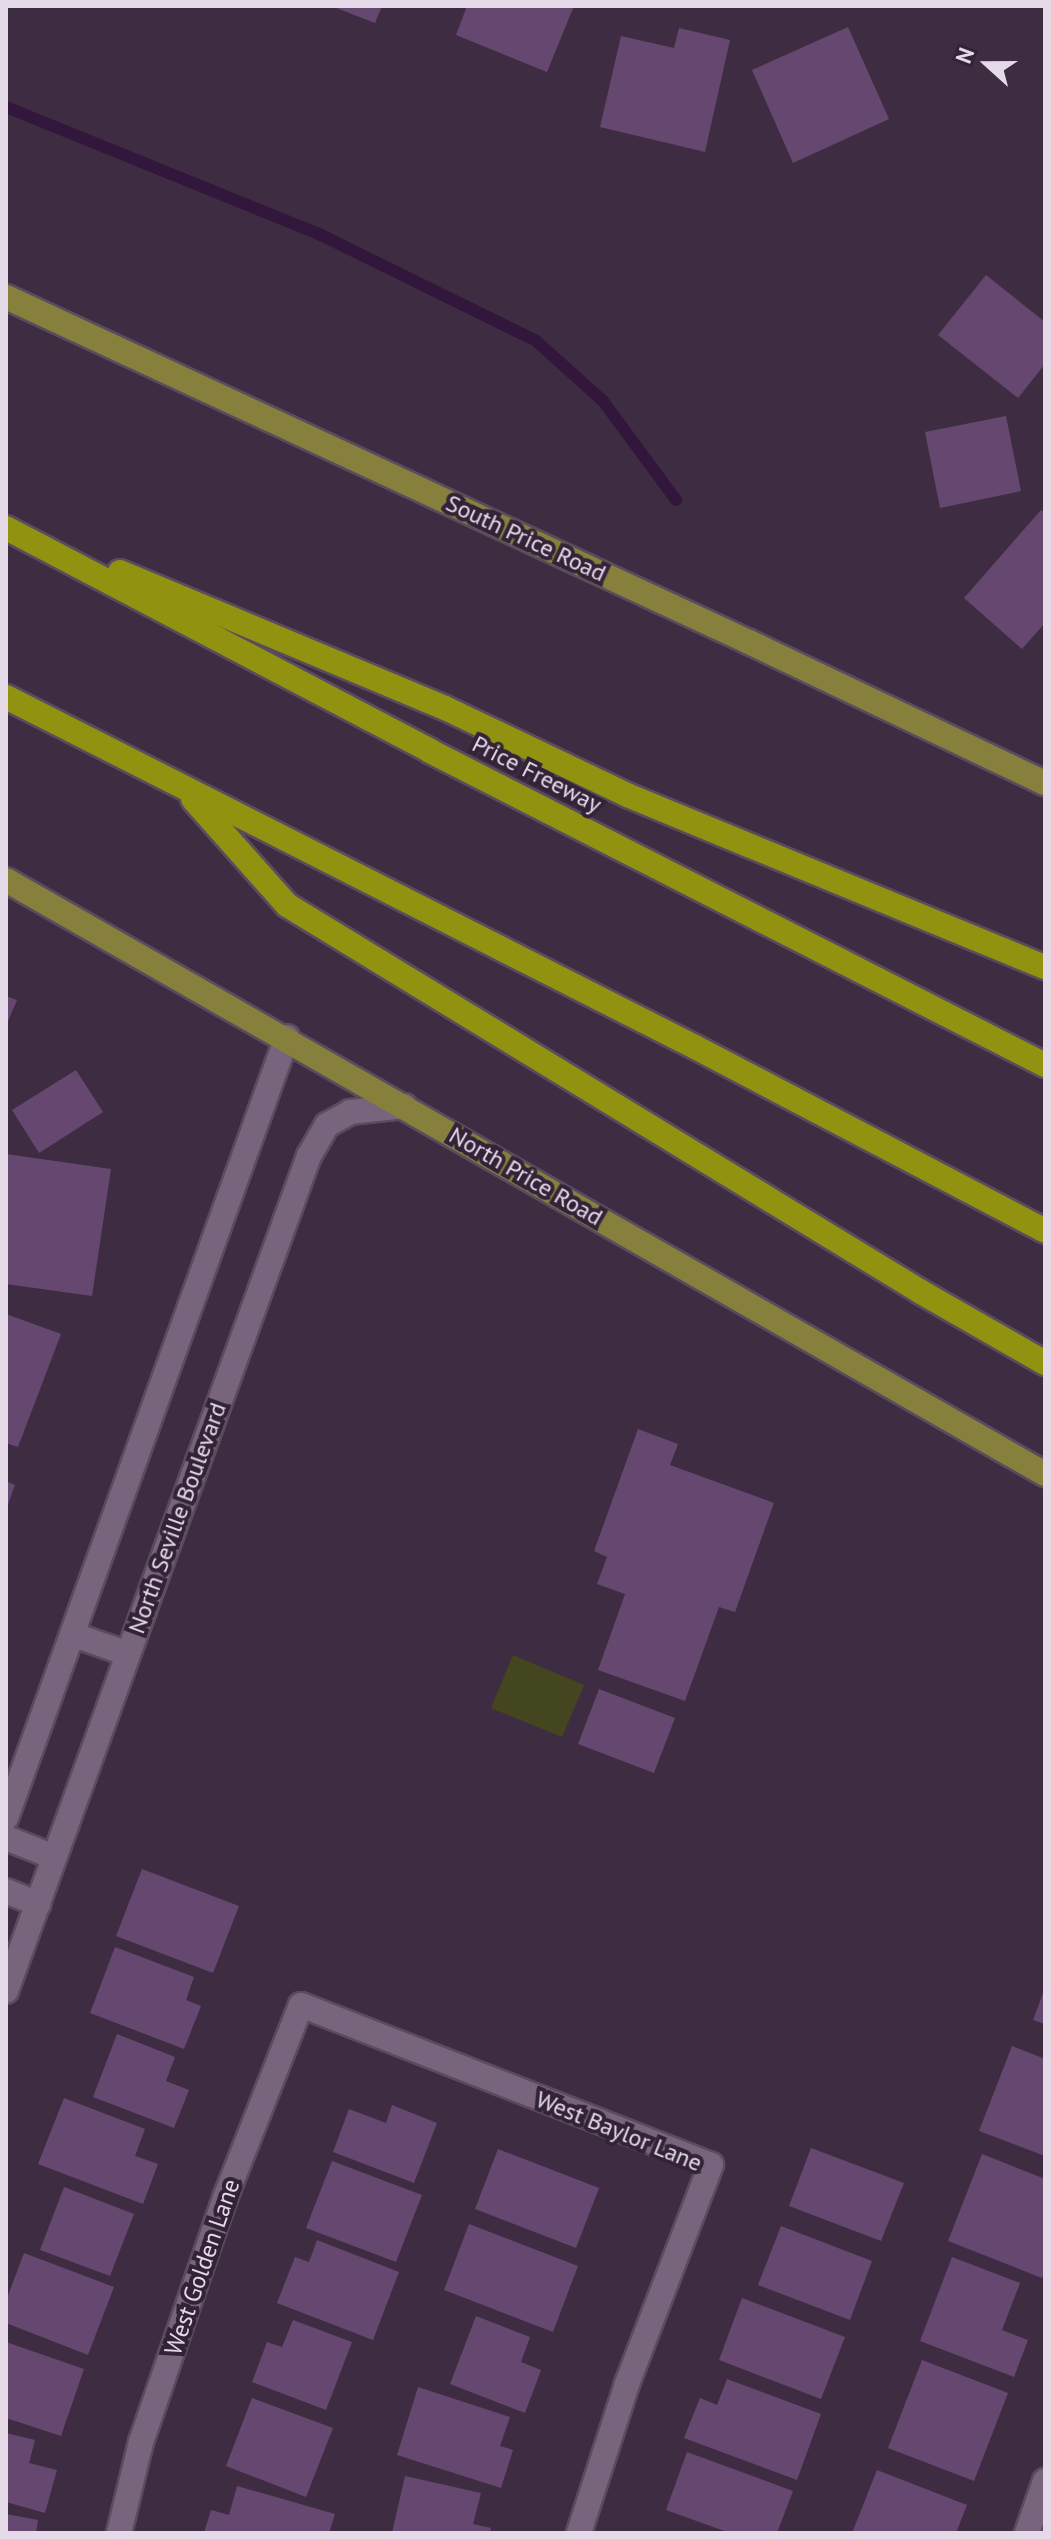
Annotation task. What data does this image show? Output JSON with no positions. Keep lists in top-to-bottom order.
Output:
{
  "streets": {
    "highway": ["Price Freeway"],
    "main road": ["South Price Road", "North Price Road"],
    "street": ["North Seville Boulevard", "West Baylor Lane", "West Golden Lane"]
  },
  "crossings": [
    ["North Price Road", "North Seville Boulevard"],
    ["West Baylor Lane", "West Golden Lane"]
  ],
  "north": "left"
}
